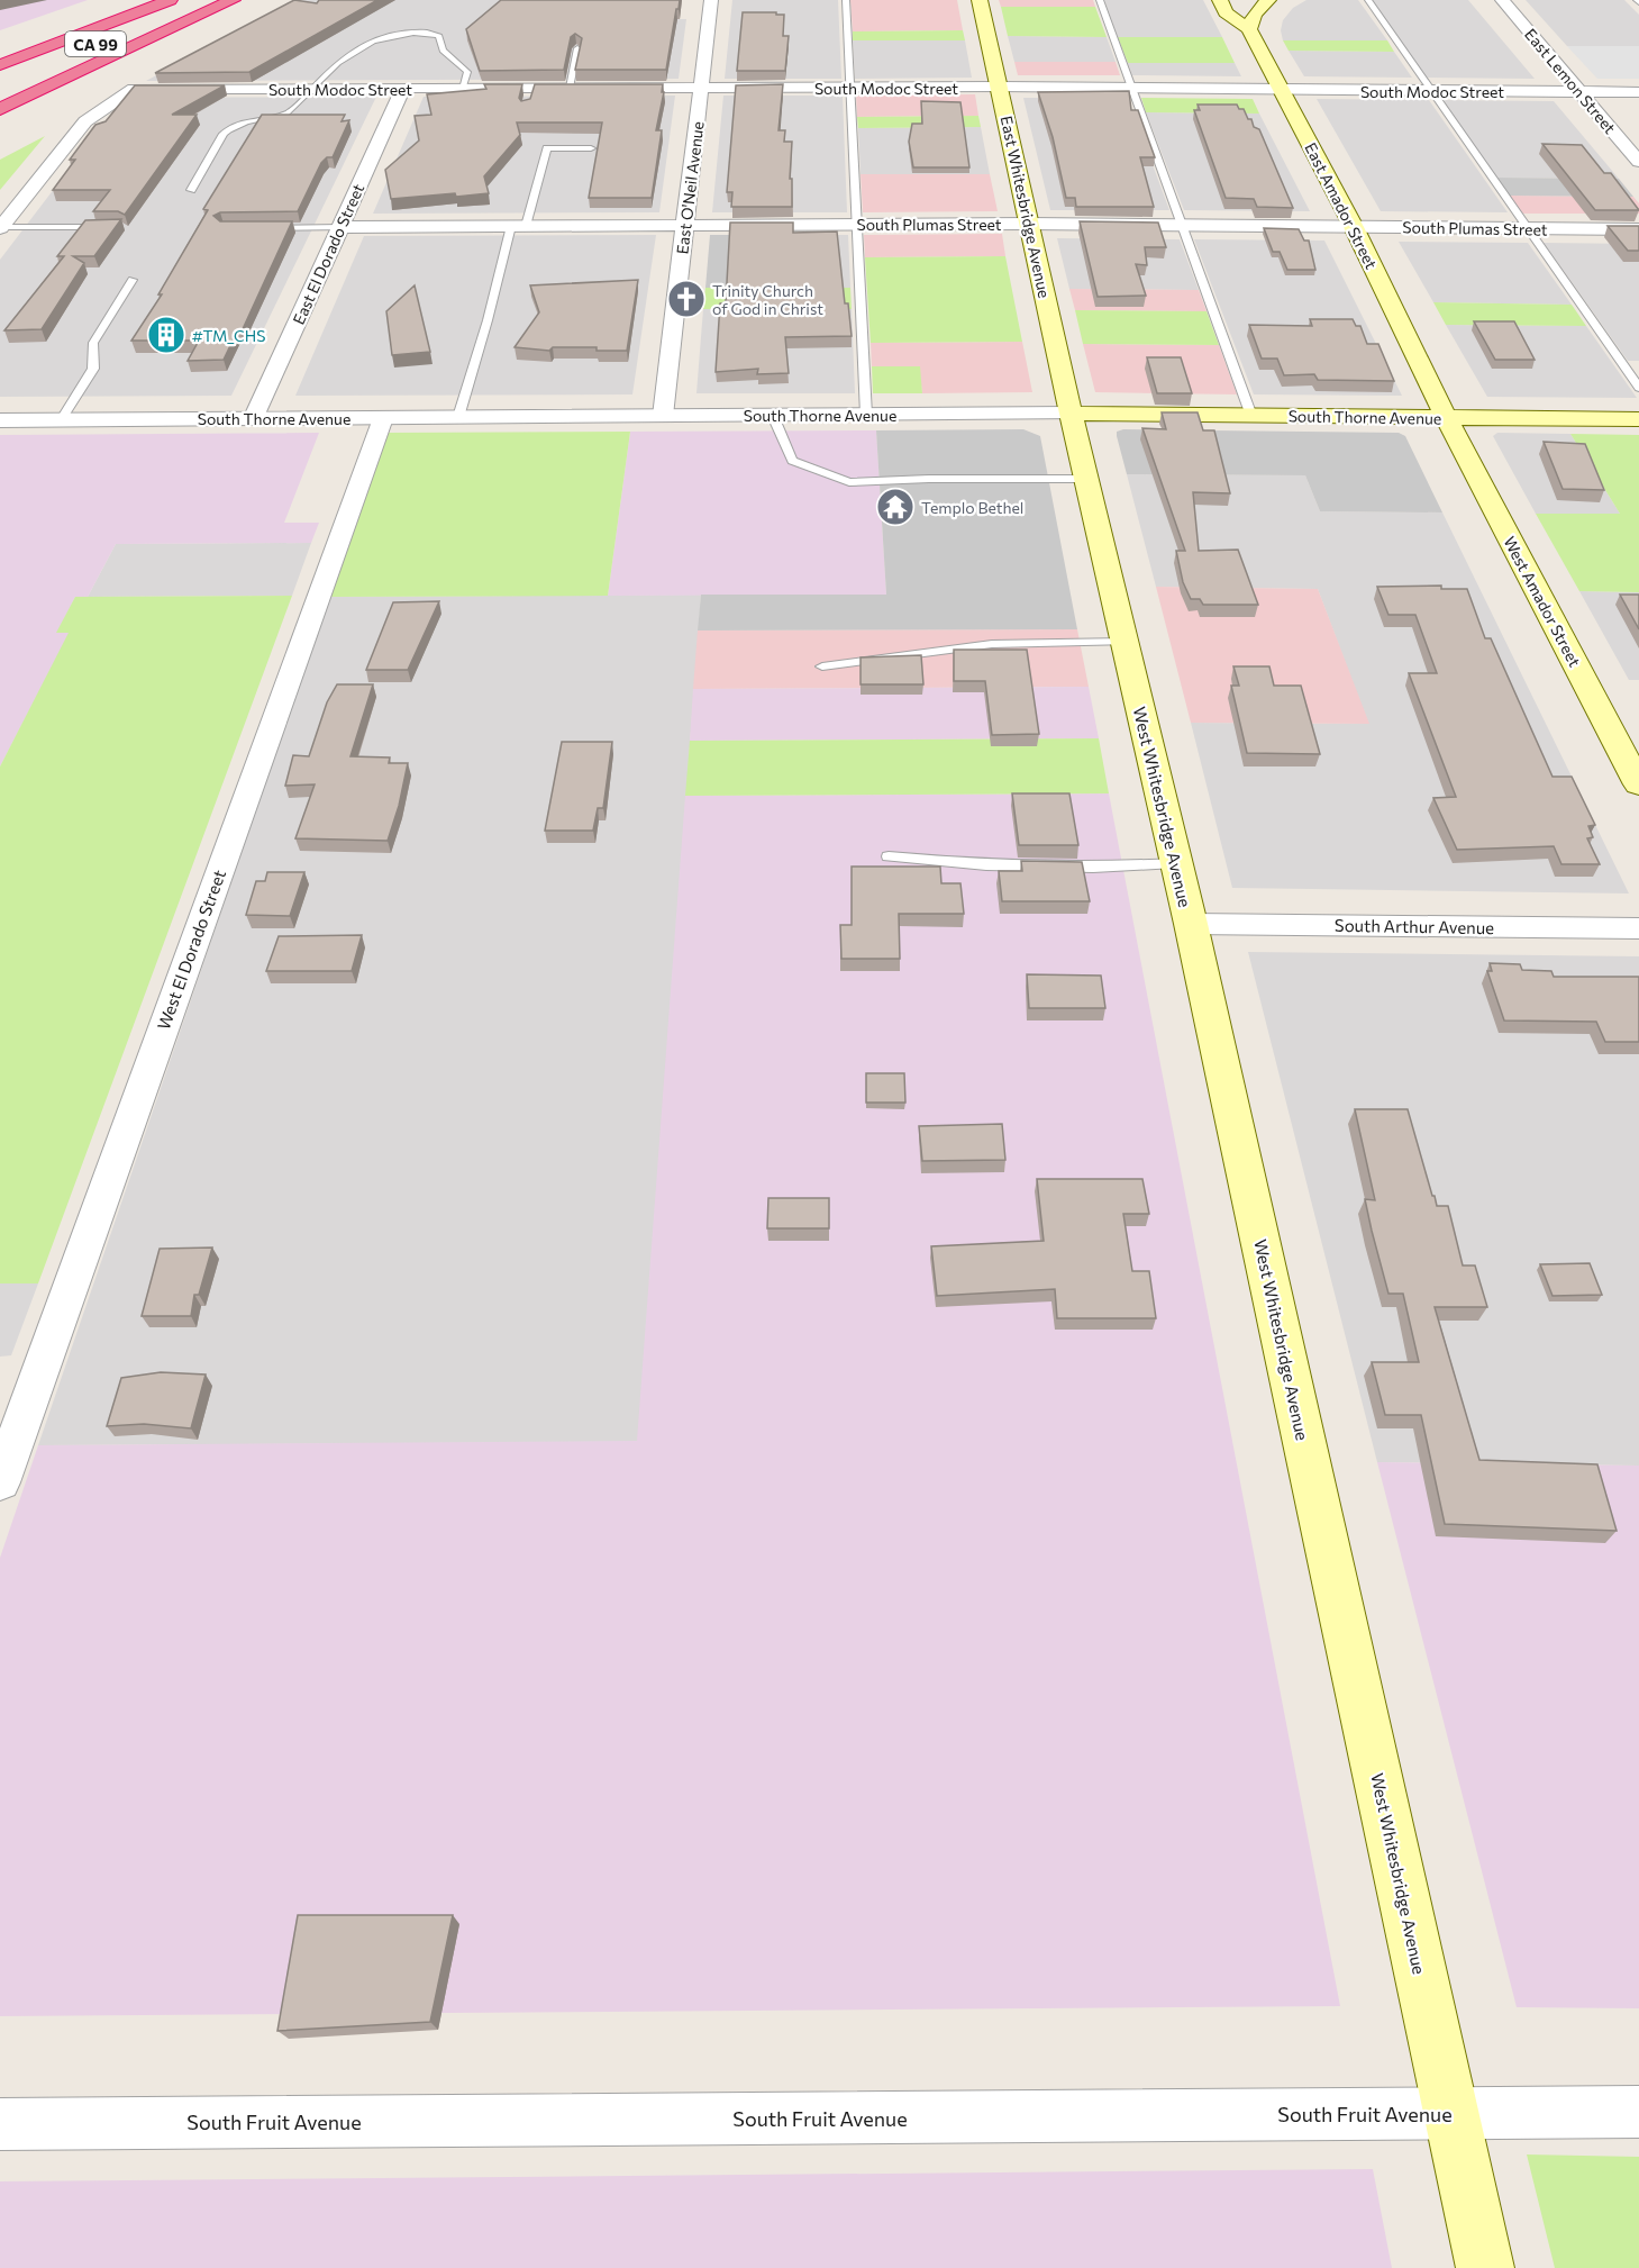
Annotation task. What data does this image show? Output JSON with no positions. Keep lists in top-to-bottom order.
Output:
{
  "streets": {
    "highway": ["CA 99"],
    "main road": [
      "East Amador Street",
      "East Whitesbridge Avenue",
      "South Thorne Avenue",
      "West Amador Street",
      "West Whitesbridge Avenue"
    ],
    "street": [
      "East Lemon Street",
      "South Modoc Street",
      "East O'Neil Avenue",
      "South Plumas Street",
      "East El Dorado Street",
      "South Arthur Avenue",
      "West El Dorado Street",
      "South Fruit Avenue"
    ]
  },
  "crossings": [
    ["East Lemon Street", "South Modoc Street"],
    ["South Modoc Street", "East O'Neil Avenue"],
    ["South Modoc Street", "East Amador Street"],
    ["South Modoc Street", "East Whitesbridge Avenue"],
    ["South Modoc Street", "East El Dorado Street"],
    ["East O'Neil Avenue", "South Plumas Street"],
    ["East O'Neil Avenue", "South Thorne Avenue"],
    ["East Amador Street", "South Plumas Street"],
    ["East Amador Street", "South Thorne Avenue"],
    ["East Amador Street", "West Amador Street"],
    ["East Whitesbridge Avenue", "South Plumas Street"],
    ["East Whitesbridge Avenue", "South Thorne Avenue"],
    ["East Whitesbridge Avenue", "West Whitesbridge Avenue"],
    ["South Plumas Street", "East El Dorado Street"],
    ["East El Dorado Street", "South Thorne Avenue"],
    ["South Thorne Avenue", "West Amador Street"],
    ["South Thorne Avenue", "West Whitesbridge Avenue"],
    ["South Thorne Avenue", "West El Dorado Street"],
    ["West Whitesbridge Avenue", "South Arthur Avenue"],
    ["West Whitesbridge Avenue", "South Fruit Avenue"]
  ],
  "places": {
    "church": ["Trinity Church of God in Christ"],
    "building": ["#TM_CHS"],
    "temple": ["Templo Bethel"]
  }
}
